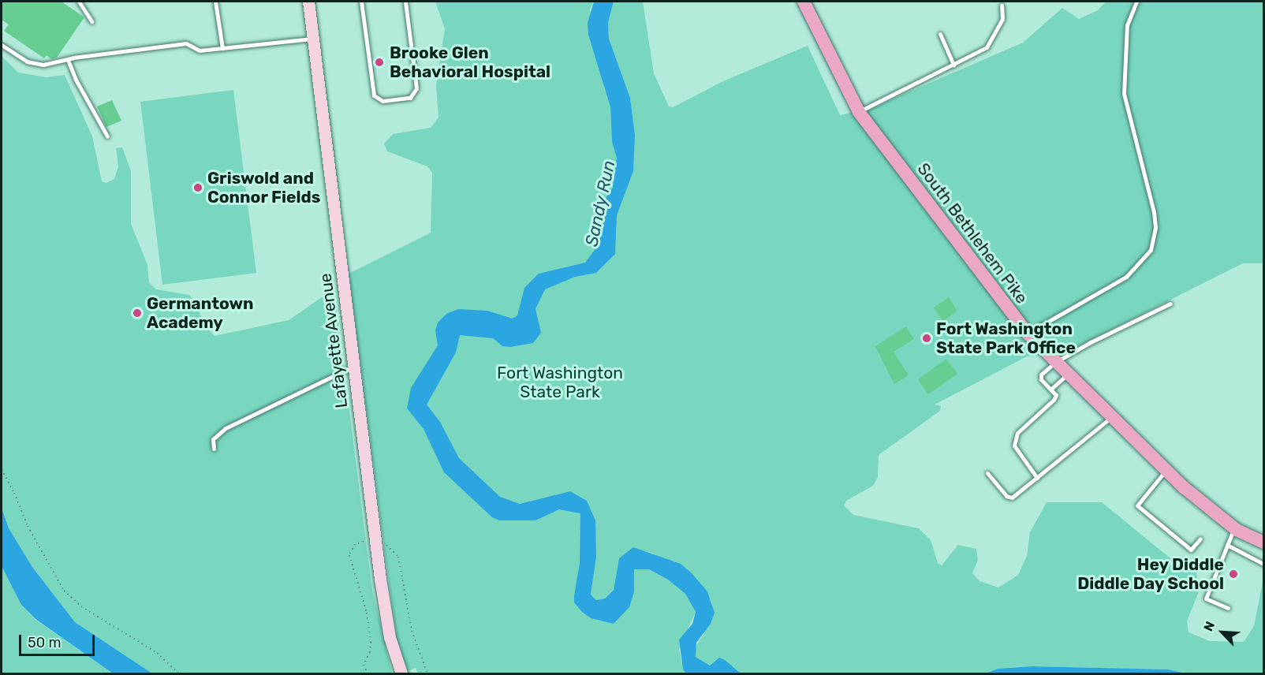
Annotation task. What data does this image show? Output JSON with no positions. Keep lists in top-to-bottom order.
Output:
{
  "streets": {
    "main road": ["South Bethlehem Pike", "Lafayette Avenue"]
  },
  "water": ["Sandy Run"],
  "parks": ["Fort Washington State Park"],
  "places": [
    "Brooke Glen Behavioral Hospital",
    "Griswold and Connor Fields",
    "Germantown Academy",
    "Fort Washington State Park Office",
    "Hey Diddle Diddle Day School"
  ],
  "scale_bar": "50 m",
  "north": "top left"
}
